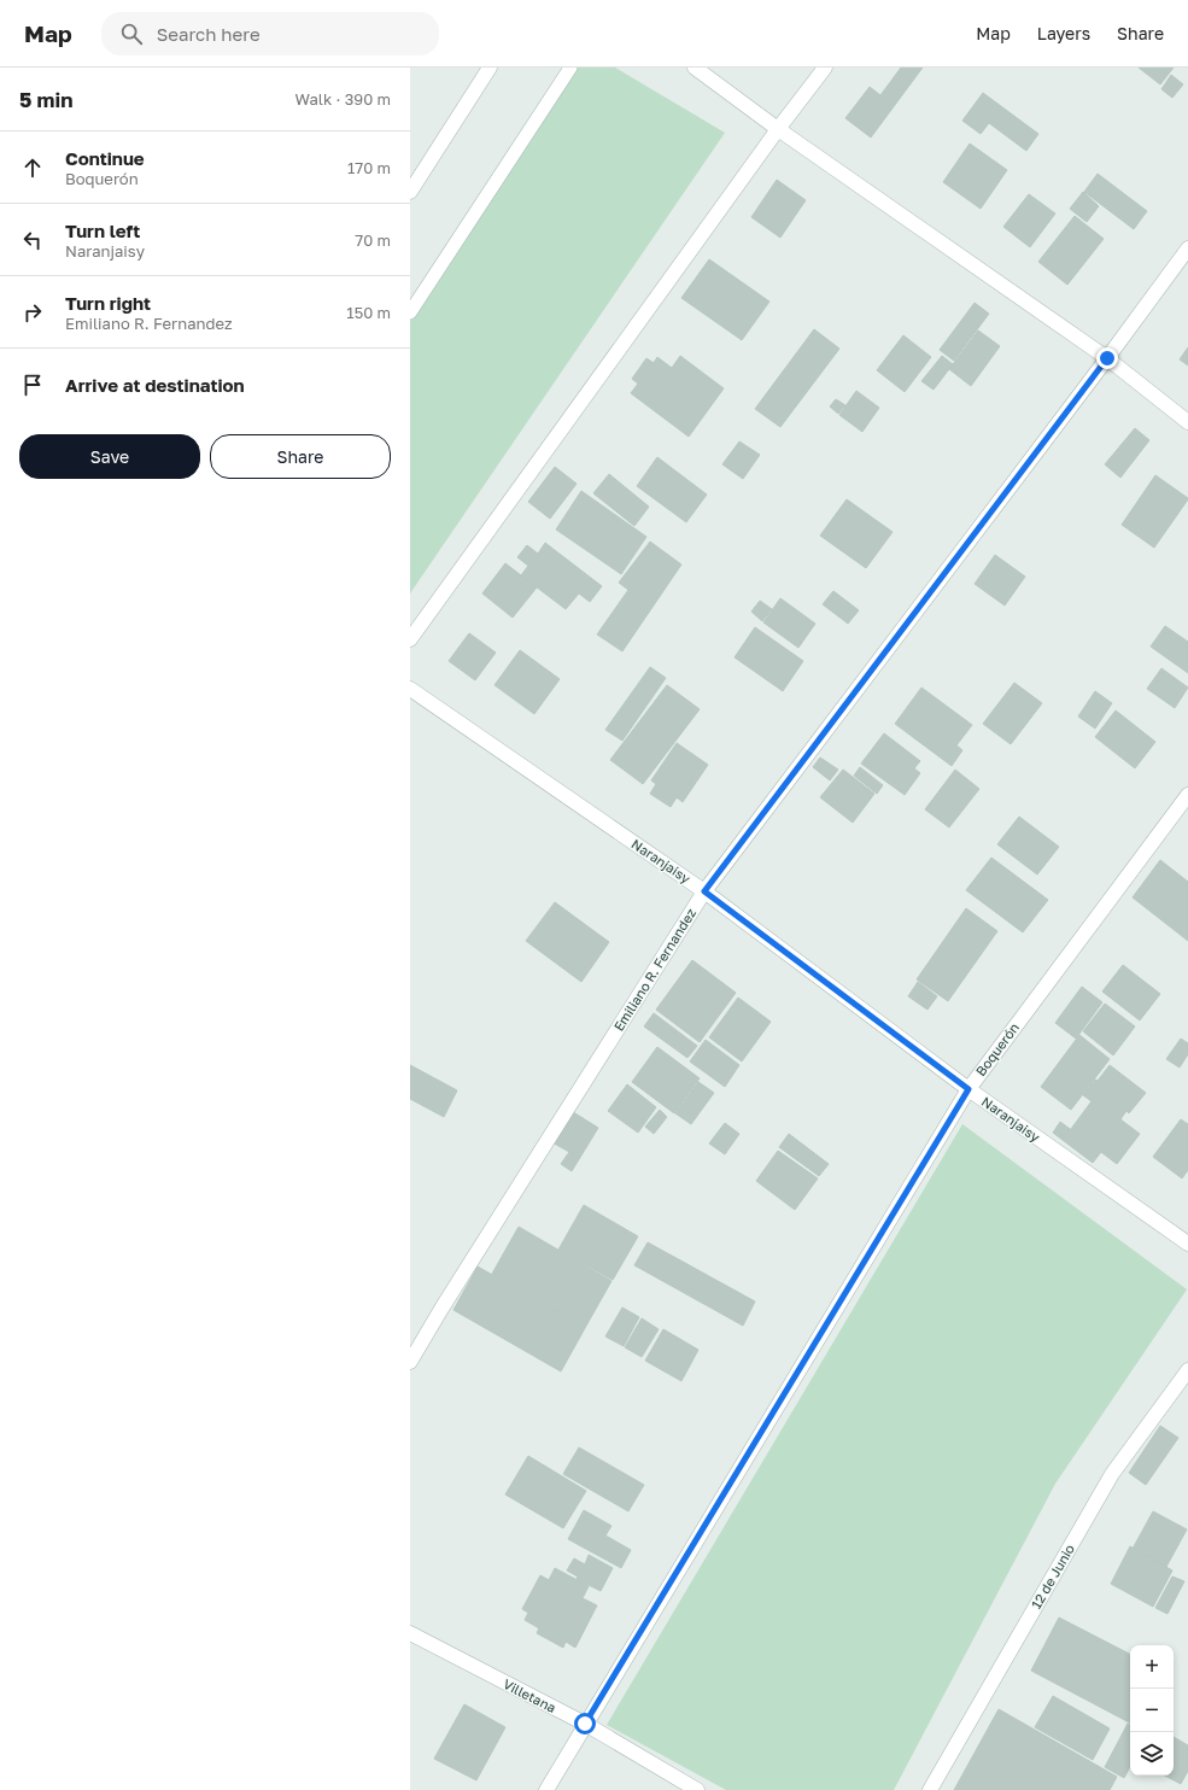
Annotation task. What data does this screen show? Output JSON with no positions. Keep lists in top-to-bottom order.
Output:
{
  "streets": {
    "street": [
      "Naranjaisy",
      "Emiliano R. Fernandez",
      "Boquerón",
      "12 de Junio",
      "Villetana"
    ]
  },
  "crossings": [
    ["Naranjaisy", "Emiliano R. Fernandez"],
    ["Naranjaisy", "Boquerón"],
    ["Boquerón", "Villetana"]
  ],
  "page": {
    "header": "Map",
    "search": "Search here",
    "nav": ["Map", "Layers", "Share"],
    "heading": ["5 min", "Walk · 390 m"],
    "list": [
      ["Continue", "Boquerón", "170 m"],
      ["Turn left", "Naranjaisy", "70 m"],
      ["Turn right", "Emiliano R. Fernandez", "150 m"],
      "Arrive at destination"
    ],
    "buttons": ["Save", "Share"],
    "map_buttons": ["+", "−"]
  }
}
